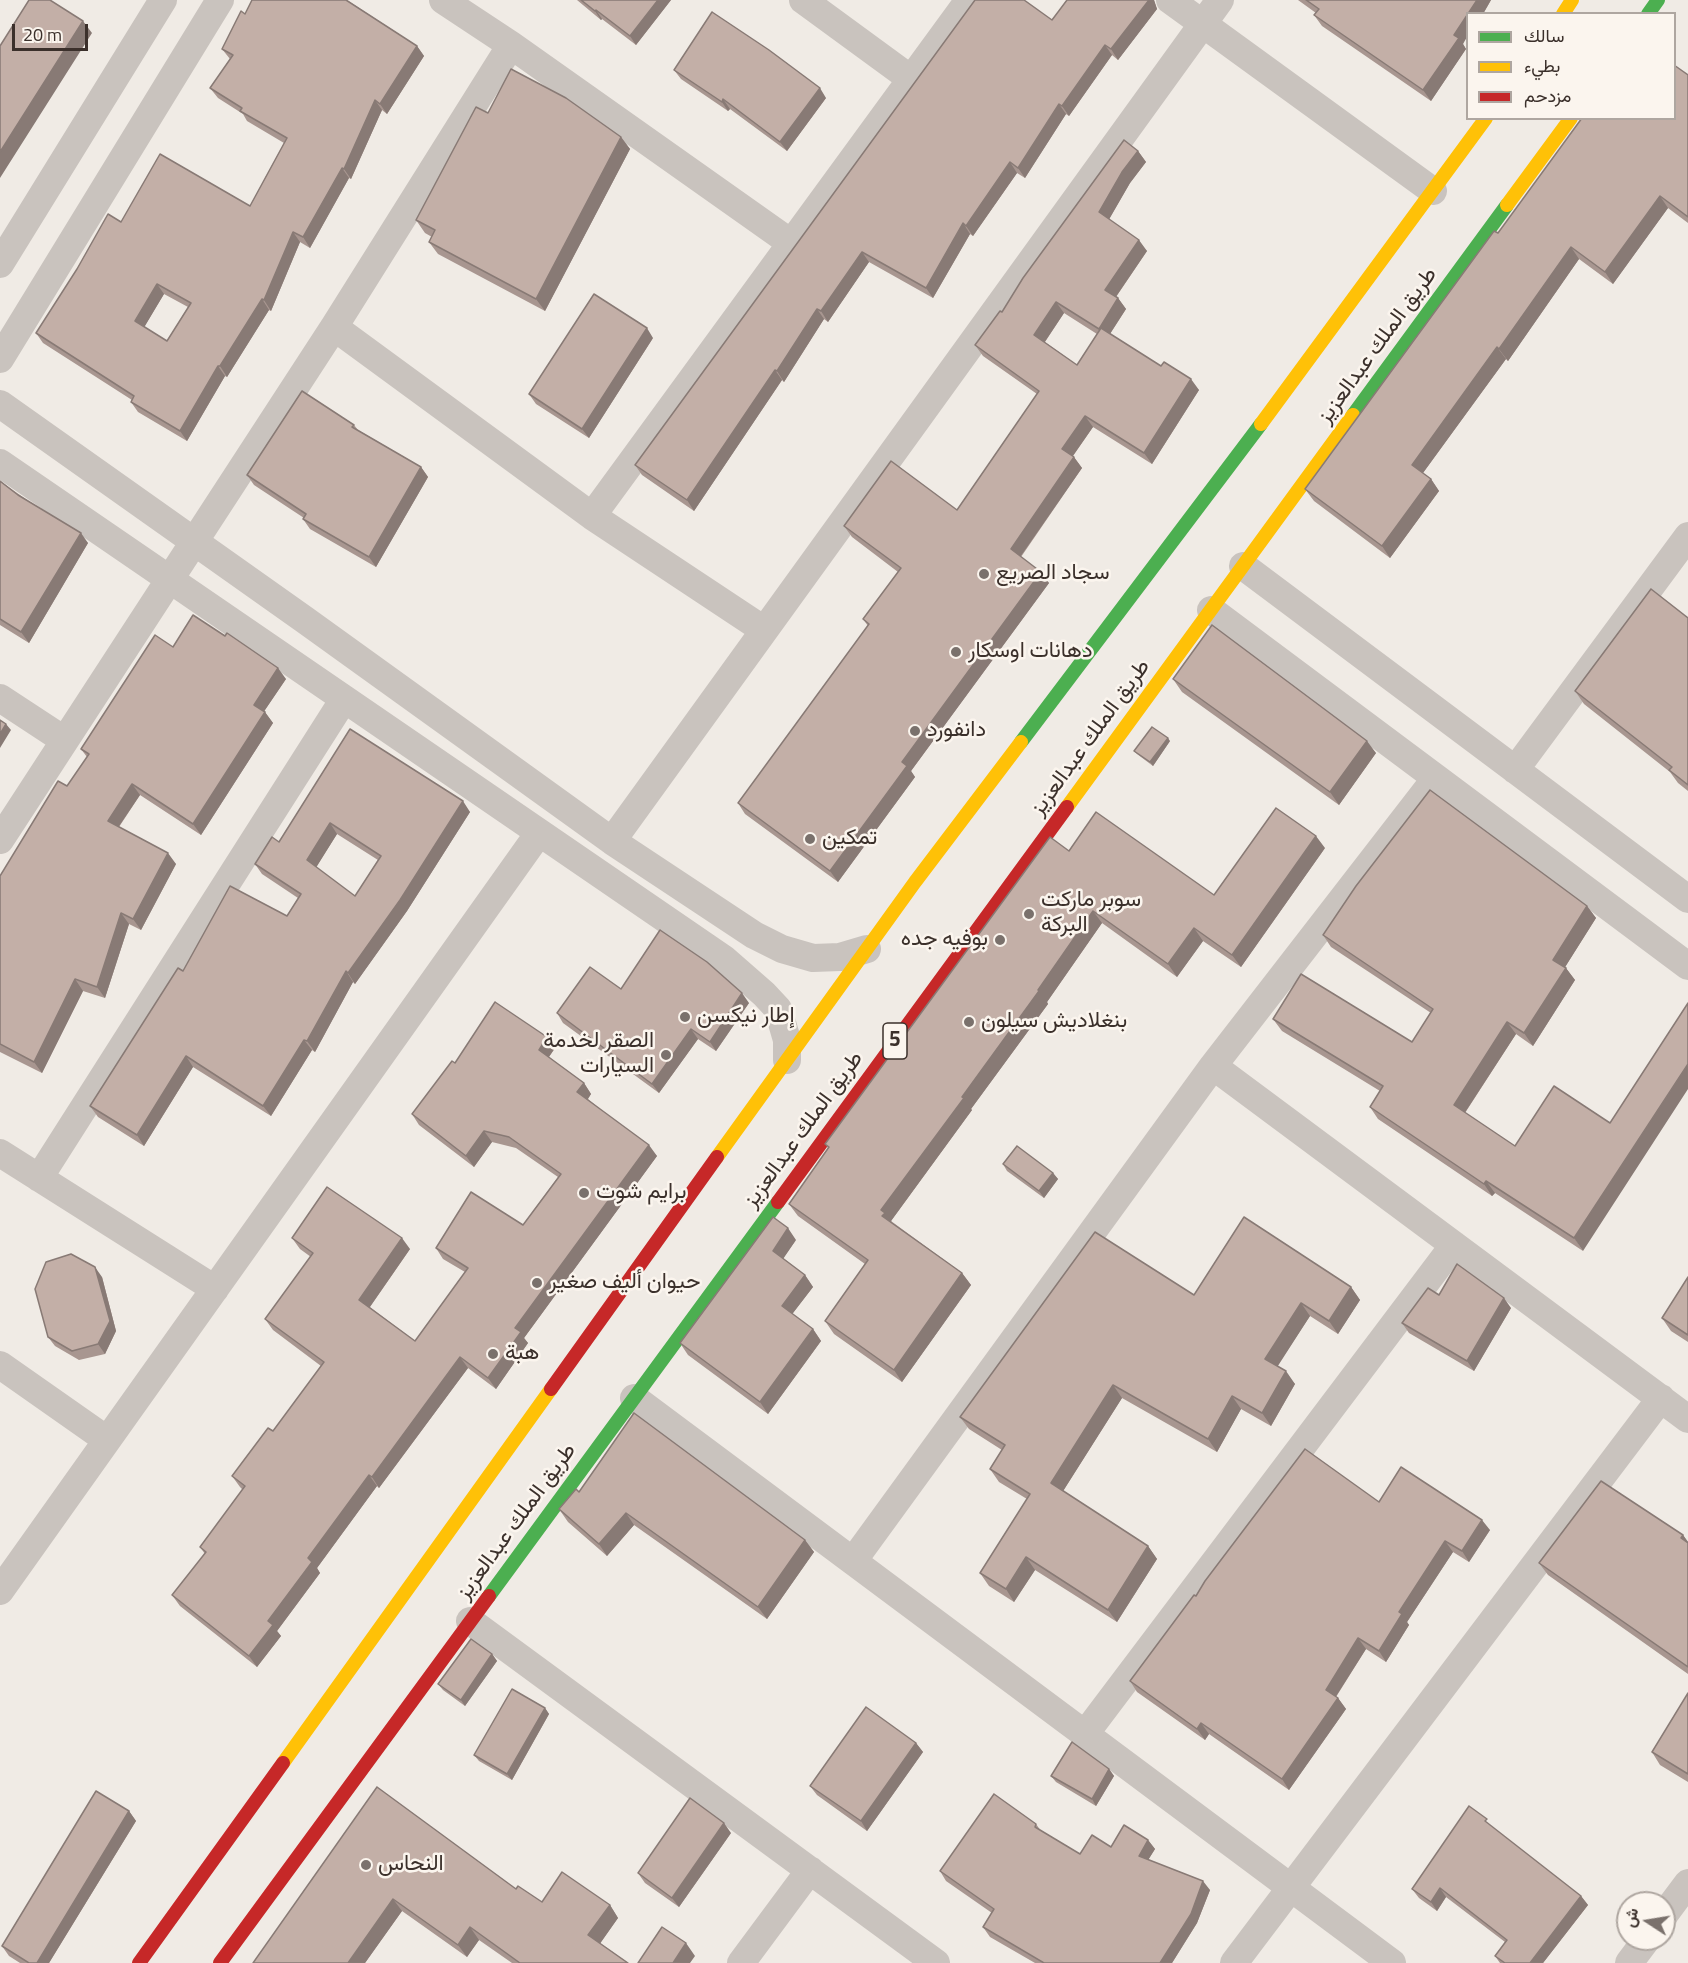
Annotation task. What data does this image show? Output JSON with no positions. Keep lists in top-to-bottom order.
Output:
{
  "streets": {
    "highway": ["طريق الملك عبدالعزيز", "5"]
  },
  "places": [
    "سجاد الصريع",
    "دهانات اوسكار",
    "دانفورد",
    "تمكين",
    "سوبر ماركت البركة",
    "بوفيه جده",
    "إطار نيكسن",
    "بنغلاديش سيلون",
    "الصقر لخدمة السيارات",
    "برايم شوت",
    "حيوان أليف صغير",
    "هبة",
    "النحاس"
  ],
  "legend": ["سالك", "بطيء", "مزدحم"],
  "scale_bar": "20 m",
  "north": "left"
}
